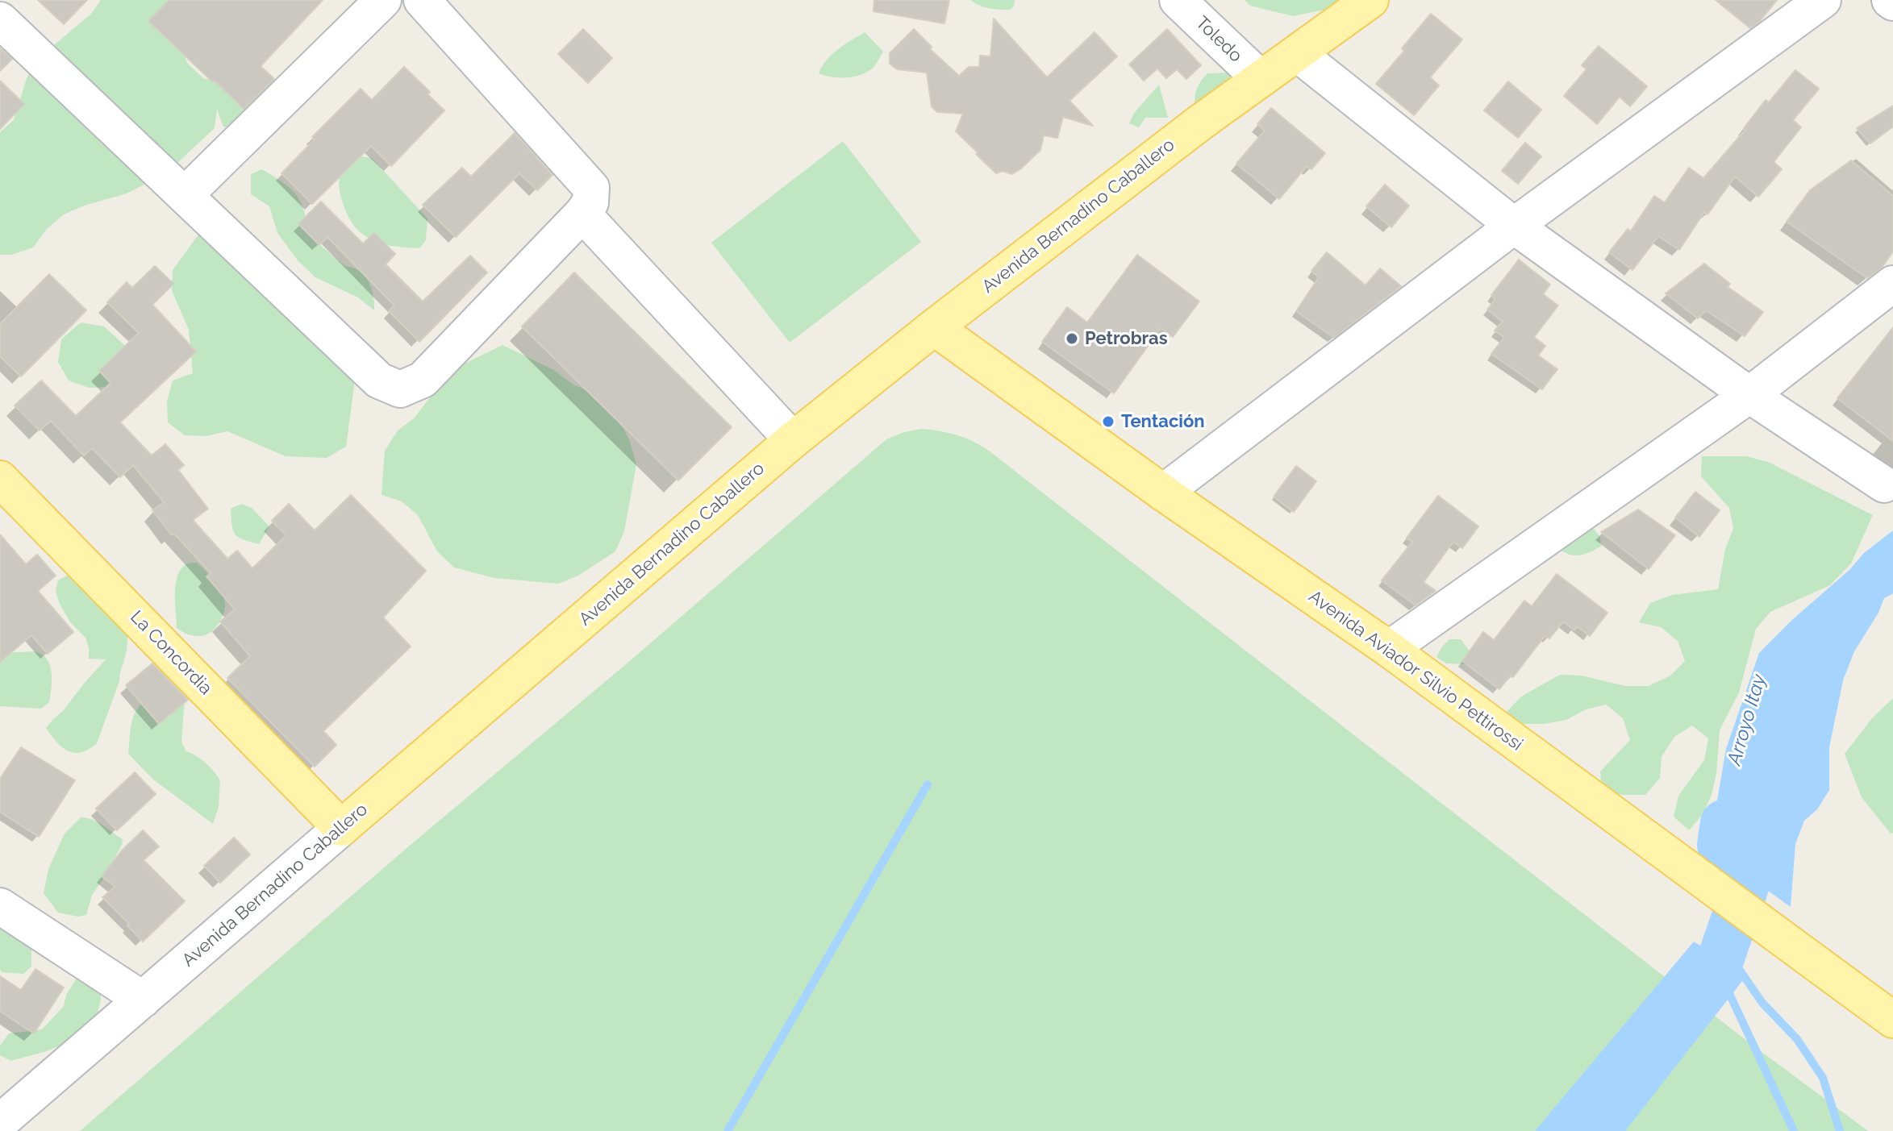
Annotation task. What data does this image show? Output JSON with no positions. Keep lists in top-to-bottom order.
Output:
{
  "streets": {
    "main road": ["Avenida Bernadino Caballero", "La Concordia", "Avenida Aviador Silvio Pettirossi"],
    "street": ["Toledo"]
  },
  "crossings": [
    ["Toledo", "Avenida Bernadino Caballero"],
    ["Avenida Bernadino Caballero", "La Concordia"],
    ["Avenida Bernadino Caballero", "Avenida Aviador Silvio Pettirossi"]
  ],
  "water": ["Arroyo Itay"],
  "places": ["Petrobras", "Tentación"]
}
